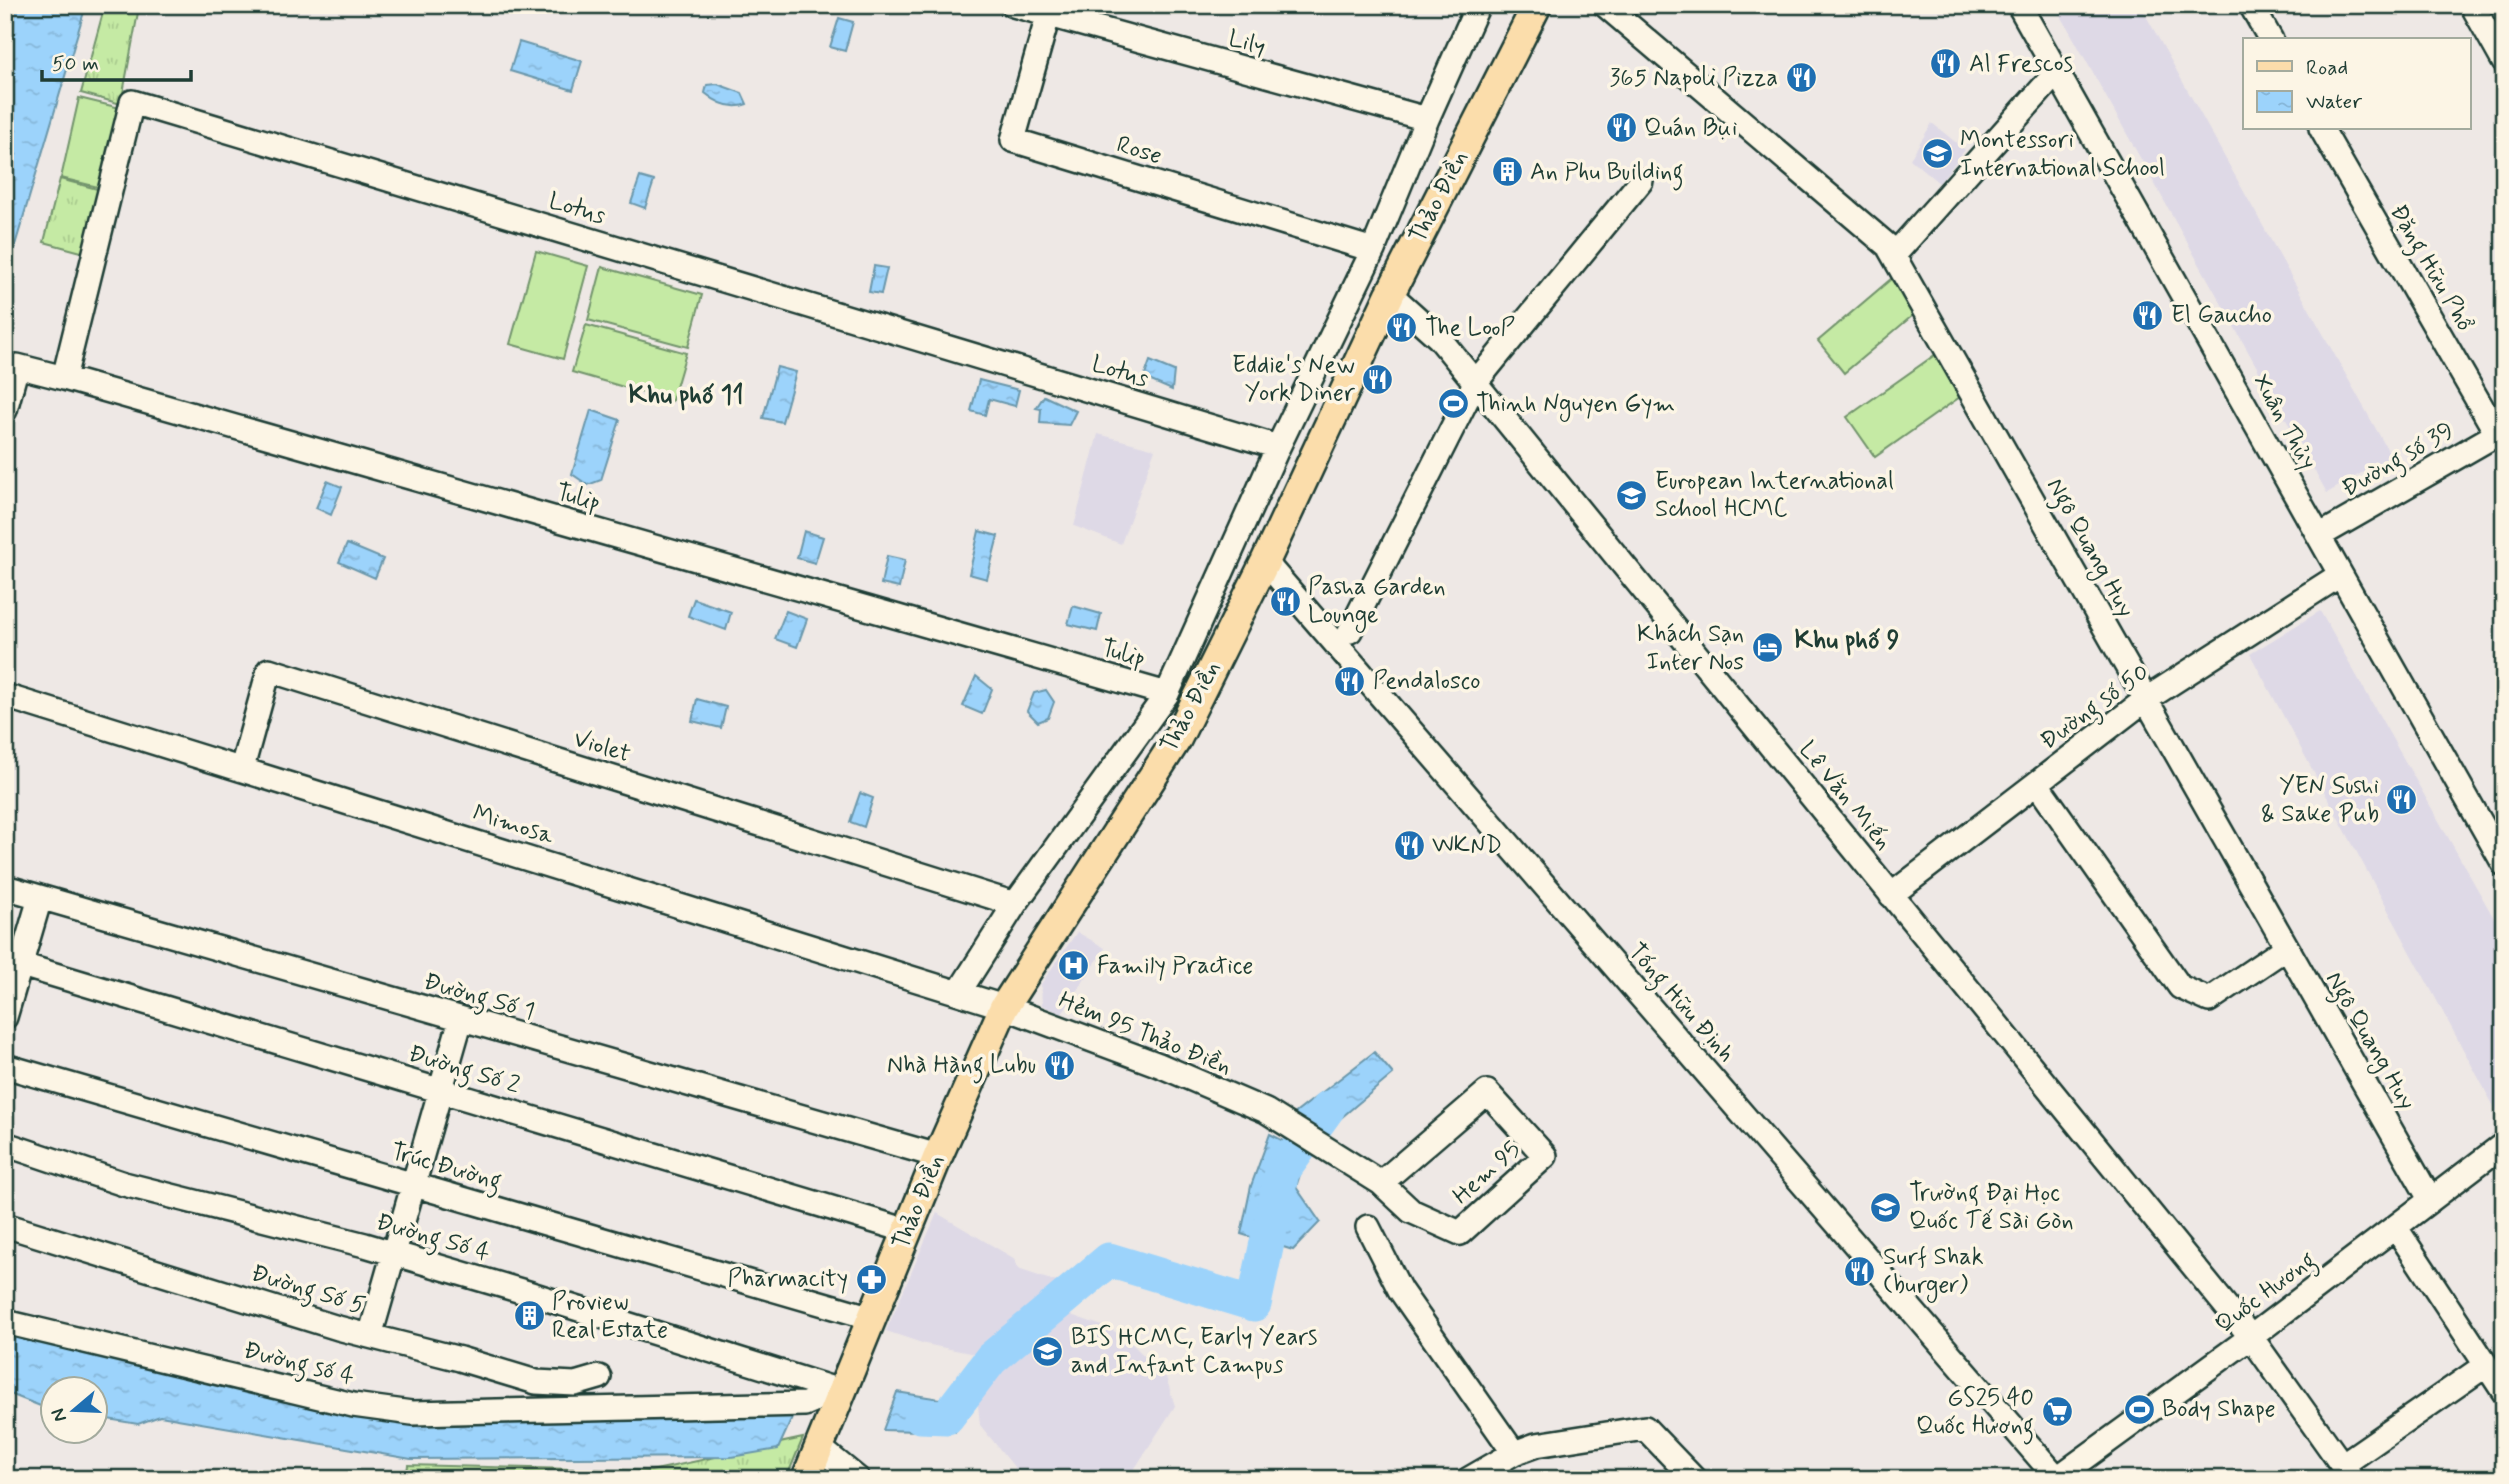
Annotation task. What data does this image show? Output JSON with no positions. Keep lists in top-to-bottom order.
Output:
{
  "streets": {
    "main road": ["Thảo Điền"],
    "street": [
      "Lily",
      "Rose",
      "Lotus",
      "Đặng Hữu Phổ",
      "Xuân Thủy",
      "Đường số 39",
      "Tulip",
      "Ngô Quang Huy",
      "Đường số 50",
      "Violet",
      "Lê Văn Miến",
      "Mimosa",
      "Đường Số 1",
      "Tống Hữu Định",
      "Hẻm 95 Thảo Điền",
      "Đường Số 2",
      "Trúc Đường",
      "Hem 95",
      "Đường Số 4",
      "Đường Số 5",
      "Quốc Hương",
      "Đường số 4"
    ]
  },
  "crossings": [
    ["Lily", "Rose"],
    ["Thảo Điền", "Lê Văn Miến"],
    ["Thảo Điền", "Mimosa"],
    ["Thảo Điền", "Đường Số 1"],
    ["Thảo Điền", "Tống Hữu Định"],
    ["Thảo Điền", "Hẻm 95 Thảo Điền"],
    ["Thảo Điền", "Đường Số 2"],
    ["Thảo Điền", "Trúc Đường"],
    ["Thảo Điền", "Đường Số 4"],
    ["Thảo Điền", "Đường số 4"],
    ["Lotus", "Tulip"],
    ["Đặng Hữu Phổ", "Đường số 39"],
    ["Xuân Thủy", "Đường số 39"],
    ["Xuân Thủy", "Đường số 50"],
    ["Ngô Quang Huy", "Đường số 50"],
    ["Ngô Quang Huy", "Quốc Hương"],
    ["Đường số 50", "Lê Văn Miến"],
    ["Violet", "Mimosa"],
    ["Lê Văn Miến", "Quốc Hương"],
    ["Mimosa", "Hẻm 95 Thảo Điền"],
    ["Tống Hữu Định", "Quốc Hương"],
    ["Hẻm 95 Thảo Điền", "Hem 95"],
    ["Đường Số 4", "Đường số 4"]
  ],
  "districts": ["Khu phố 11", "Khu phố 9"],
  "places": {
    "restaurant": [
      "Al Frescos",
      "365 Napoli Pizza",
      "Quán Bụi",
      "El Gaucho",
      "The LooP",
      "Eddie's New York Diner",
      "Pasha Garden Lounge",
      "Pendalosco",
      "YEN Sushi & Sake Pub",
      "WKND",
      "Nhà Hàng Lubu",
      "Surf Shak (burger)"
    ],
    "school or university": [
      "Montessori International School",
      "European International School HCMC",
      "Trường Đại Học Quốc Tế Sài Gòn",
      "BIS HCMC, Early Years and Infant Campus"
    ],
    "building": ["An Phu Building", "Proview Real Estate"],
    "sports": ["Thinh Nguyen Gym", "Body Shape"],
    "hotel": ["Khách Sạn Inter Nos"],
    "hospital": ["Family Practice"],
    "pharmacy": ["Pharmacity"],
    "supermarket": ["GS25 40 Quốc Hương"]
  },
  "legend": ["Road", "Water"],
  "scale_bar": "50 m",
  "north": "left"
}
